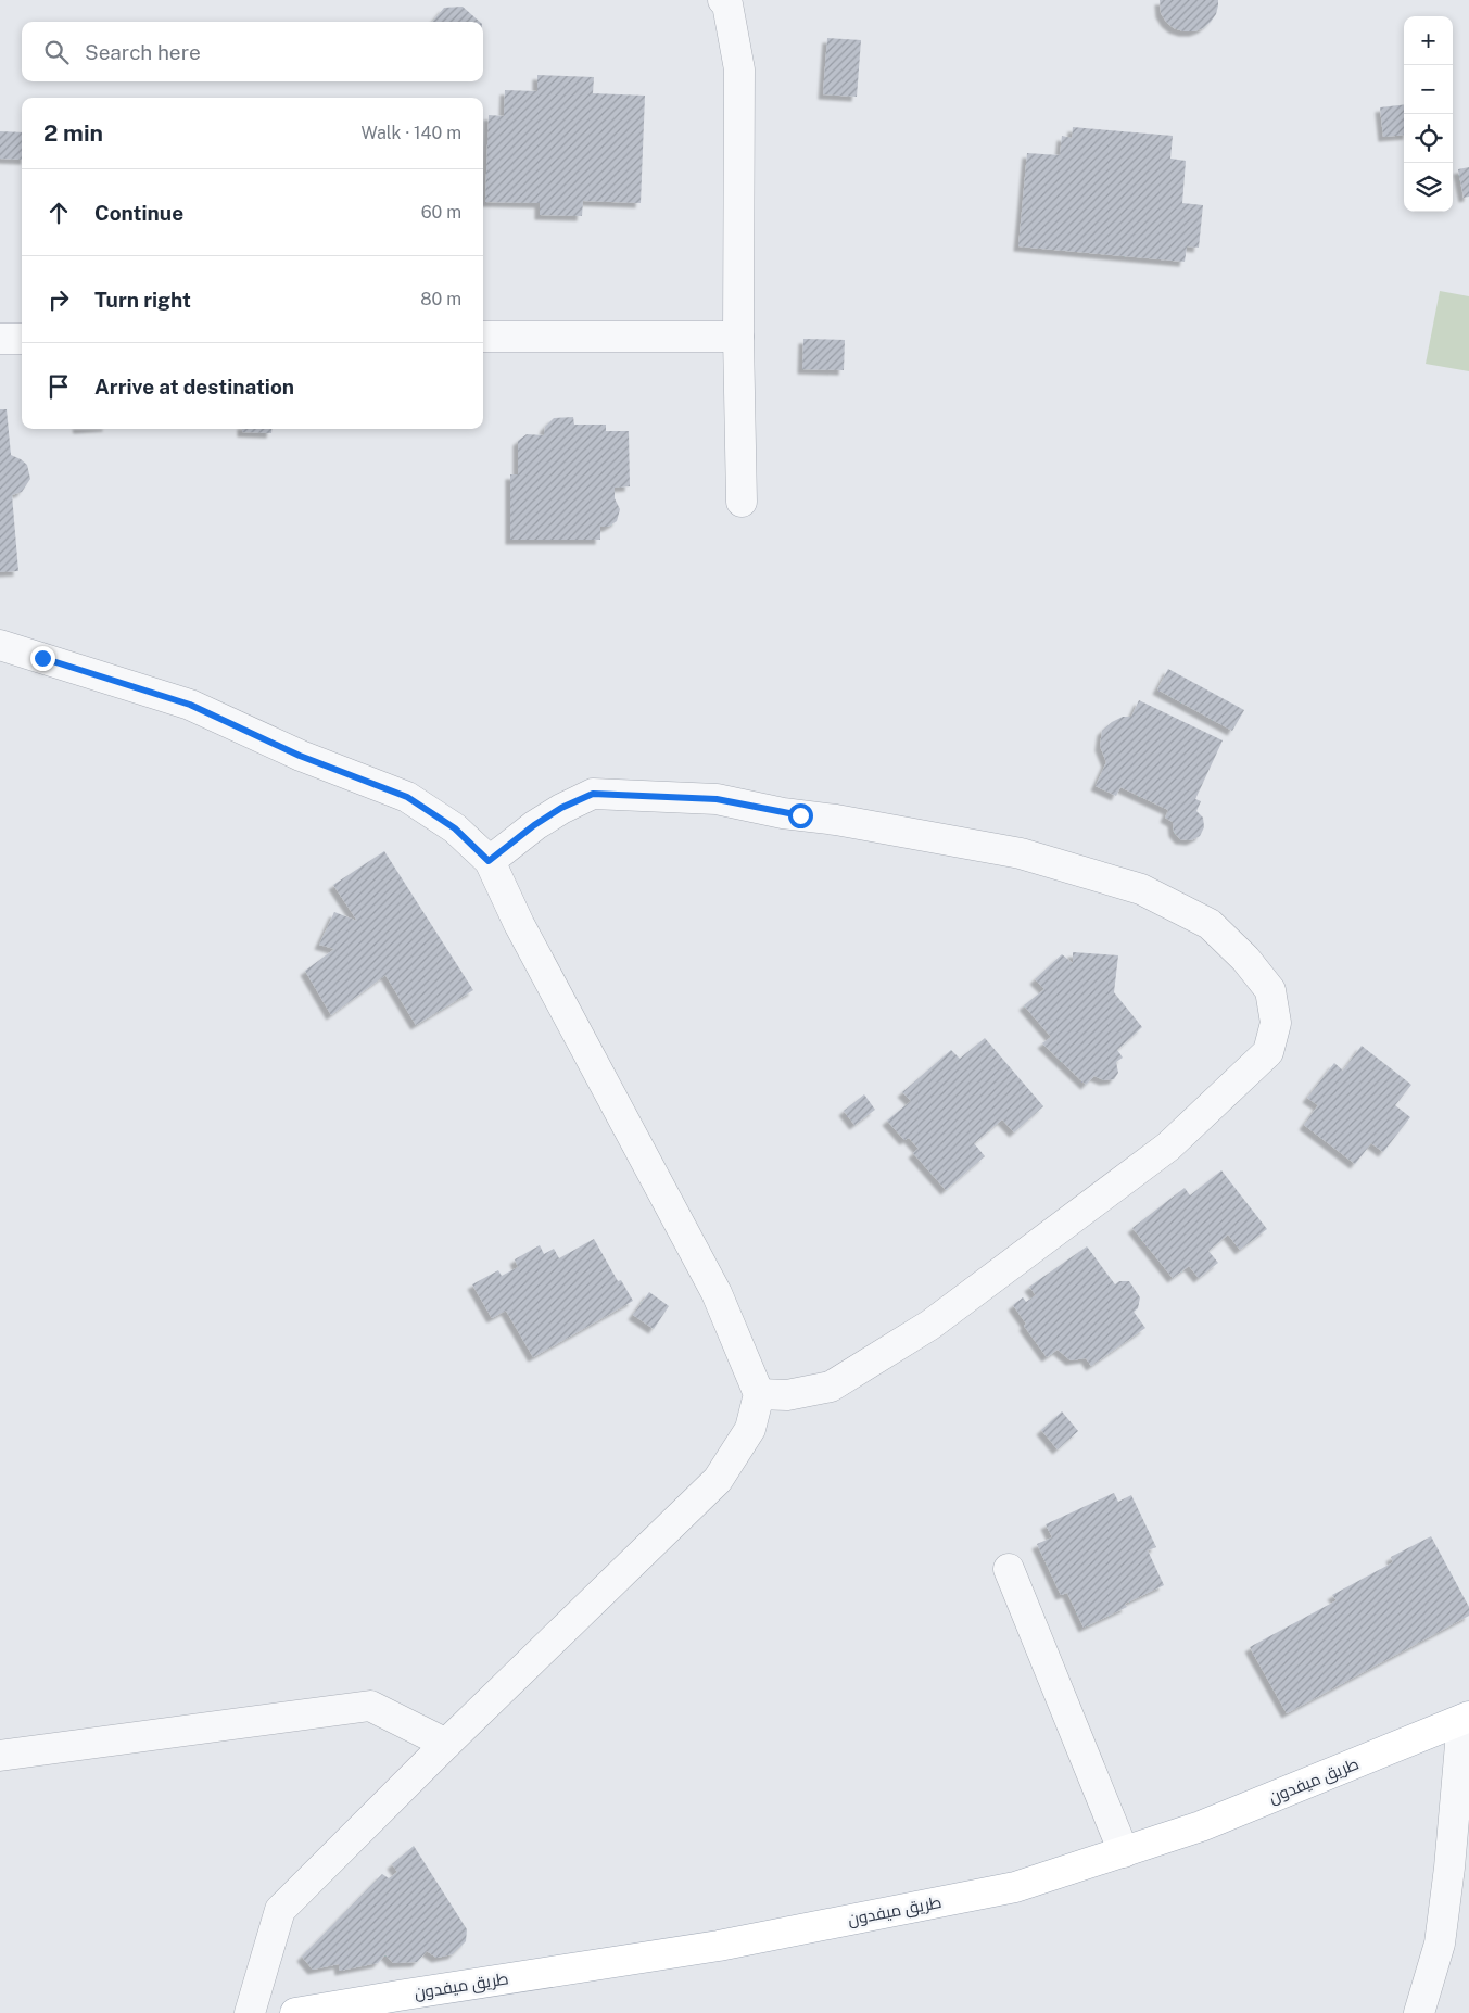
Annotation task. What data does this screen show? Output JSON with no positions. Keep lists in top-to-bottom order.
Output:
{
  "streets": {
    "main road": ["طريق ميفدون"]
  },
  "page": {
    "map_buttons": ["+", "−"],
    "search": "Search here",
    "heading": ["2 min", "Walk · 140 m"],
    "list": [
      ["Continue", "60 m"],
      ["Turn right", "80 m"],
      "Arrive at destination"
    ]
  }
}
